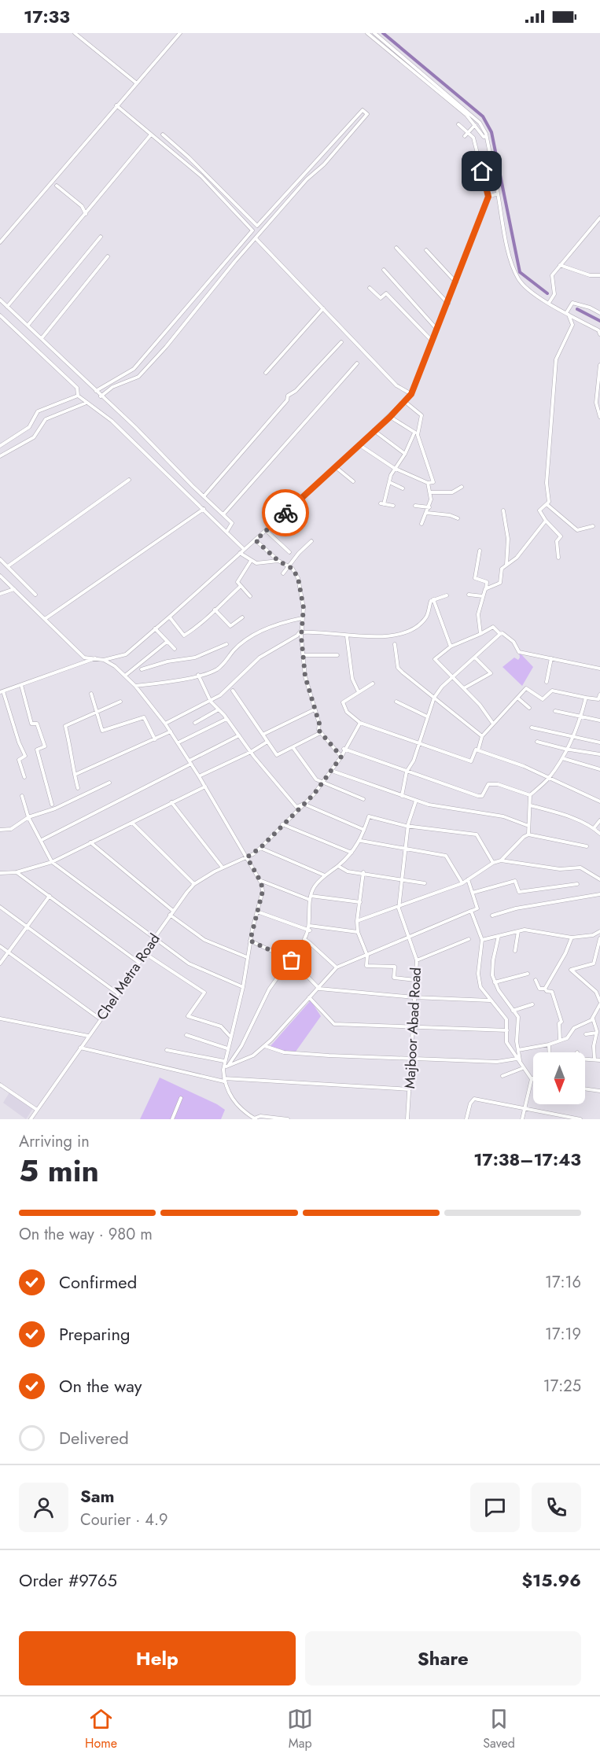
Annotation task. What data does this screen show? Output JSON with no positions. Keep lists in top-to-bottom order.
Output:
{
  "streets": {
    "street": ["Chel Metra Road", "Majboor Abad Road"]
  },
  "north": "bottom",
  "page": {
    "status": "17:33",
    "heading": ["5 min", "Arriving in", "17:38–17:43"],
    "panel": [
      "Sam",
      "Courier · 4.9",
      "Order #9765",
      "$15.96"
    ],
    "bar": "On the way · 980 m",
    "list": [
      ["Confirmed", "17:16"],
      ["Preparing", "17:19"],
      ["On the way", "17:25"],
      "Delivered"
    ],
    "buttons": ["Help", "Share"],
    "tabs": ["Home", "Map", "Saved"]
  }
}
